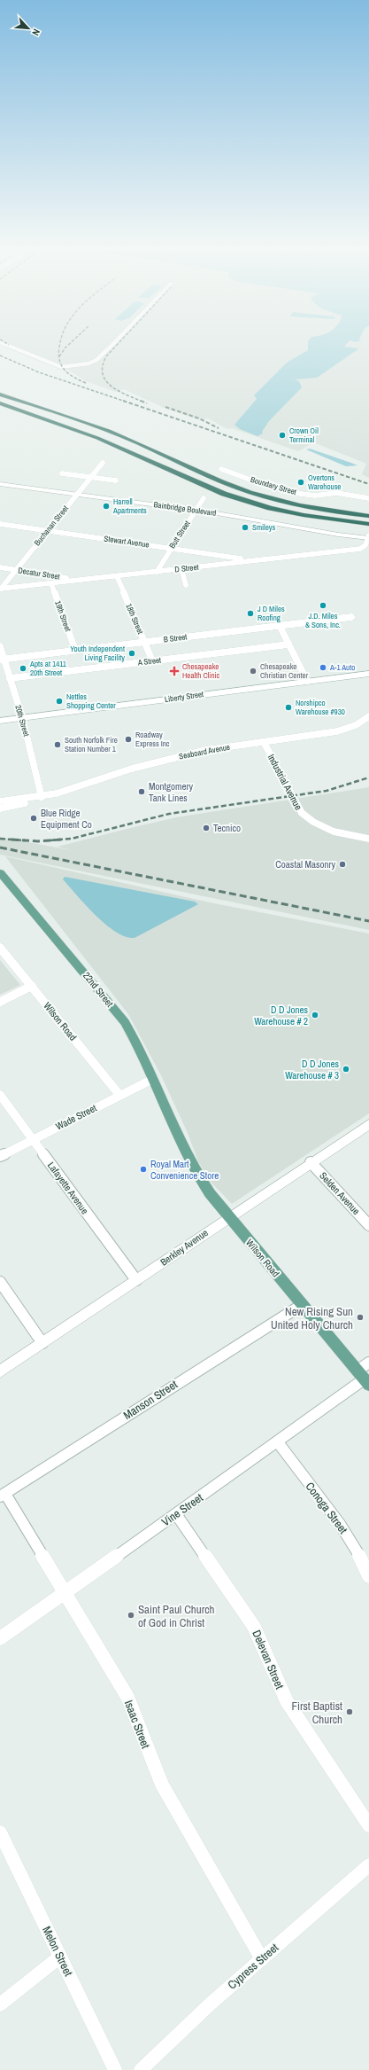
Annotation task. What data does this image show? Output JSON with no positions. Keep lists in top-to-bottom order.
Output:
{
  "streets": {
    "main road": ["22nd Street", "Wilson Road"],
    "street": [
      "Boundary Street",
      "Bainbridge Boulevard",
      "Buchanan Street",
      "Butt Street",
      "Stewart Avenue",
      "D Street",
      "Decatur Street",
      "19th Street",
      "18th Street",
      "B Street",
      "A Street",
      "Liberty Street",
      "20th Street",
      "Seaboard Avenue",
      "Industrial Avenue",
      "Wade Street",
      "Lafayette Avenue",
      "Selden Avenue",
      "Berkley Avenue",
      "Manson Street",
      "Conoga Street",
      "Vine Street",
      "Delevan Street",
      "Isaac Street",
      "Melon Street",
      "Cypress Street"
    ]
  },
  "crossings": [
    ["Bainbridge Boulevard", "Buchanan Street"],
    ["Bainbridge Boulevard", "Butt Street"],
    ["Bainbridge Boulevard", "D Street"],
    ["Buchanan Street", "Stewart Avenue"],
    ["Buchanan Street", "D Street"],
    ["Buchanan Street", "Decatur Street"],
    ["Butt Street", "Stewart Avenue"],
    ["Butt Street", "D Street"],
    ["Stewart Avenue", "D Street"],
    ["D Street", "Decatur Street"],
    ["D Street", "19th Street"],
    ["D Street", "18th Street"],
    ["19th Street", "B Street"],
    ["18th Street", "B Street"],
    ["18th Street", "A Street"],
    ["B Street", "20th Street"],
    ["A Street", "20th Street"],
    ["Liberty Street", "20th Street"],
    ["20th Street", "Seaboard Avenue"],
    ["Seaboard Avenue", "Industrial Avenue"],
    ["22nd Street", "Wilson Road"],
    ["22nd Street", "Wade Street"],
    ["Wilson Road", "Wade Street"],
    ["Wilson Road", "Berkley Avenue"],
    ["Wilson Road", "Manson Street"],
    ["Wilson Road", "Vine Street"],
    ["Wade Street", "Lafayette Avenue"],
    ["Lafayette Avenue", "Berkley Avenue"],
    ["Selden Avenue", "Berkley Avenue"],
    ["Manson Street", "Isaac Street"],
    ["Conoga Street", "Vine Street"],
    ["Vine Street", "Delevan Street"],
    ["Vine Street", "Isaac Street"],
    ["Isaac Street", "Cypress Street"]
  ],
  "places": {
    "other": [
      "Crown Oil Terminal",
      "Overtons Warehouse",
      "Harrell Apartments",
      "Smileys",
      "J.D. Miles & Sons, Inc.",
      "J D Miles Roofing",
      "Youth Independent Living Facility",
      "A-1 Auto",
      "Apts at 1411 20th Street",
      "Chesapeake Christian Center",
      "Nettles Shopping Center",
      "Norshipco Warehouse #930",
      "Roadway Express Inc",
      "South Norfolk Fire Station Number 1",
      "Montgomery Tank Lines",
      "Blue Ridge Equipment Co",
      "Tecnico",
      "Coastal Masonry",
      "D D Jones Warehouse # 2",
      "D D Jones Warehouse # 3",
      "Royal Mart Convenience Store",
      "New Rising Sun United Holy Church",
      "Saint Paul Church of God in Christ",
      "First Baptist Church"
    ],
    "health": ["Chesapeake Health Clinic"]
  },
  "north": "bottom right"
}
